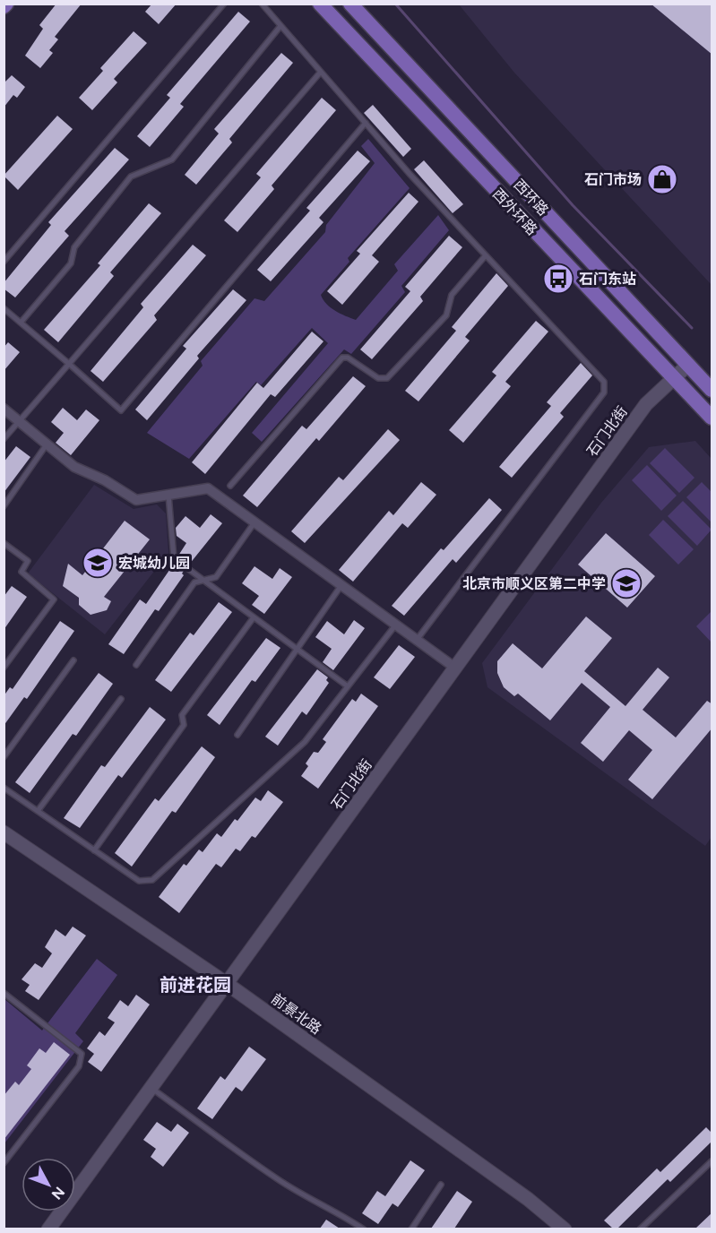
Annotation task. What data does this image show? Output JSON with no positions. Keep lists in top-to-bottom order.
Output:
{
  "streets": {
    "main road": ["西环路", "西外环路"],
    "street": ["石门北街", "前景北路"]
  },
  "crossings": [
    ["西环路", "石门北街"],
    ["西外环路", "石门北街"],
    ["石门北街", "前景北路"]
  ],
  "districts": ["前进花园"],
  "places": {
    "shop": ["石门市场"],
    "bus stop": ["石门东站"],
    "school or university": ["宏城幼儿园", "北京市顺义区第二中学"]
  },
  "north": "bottom right"
}
